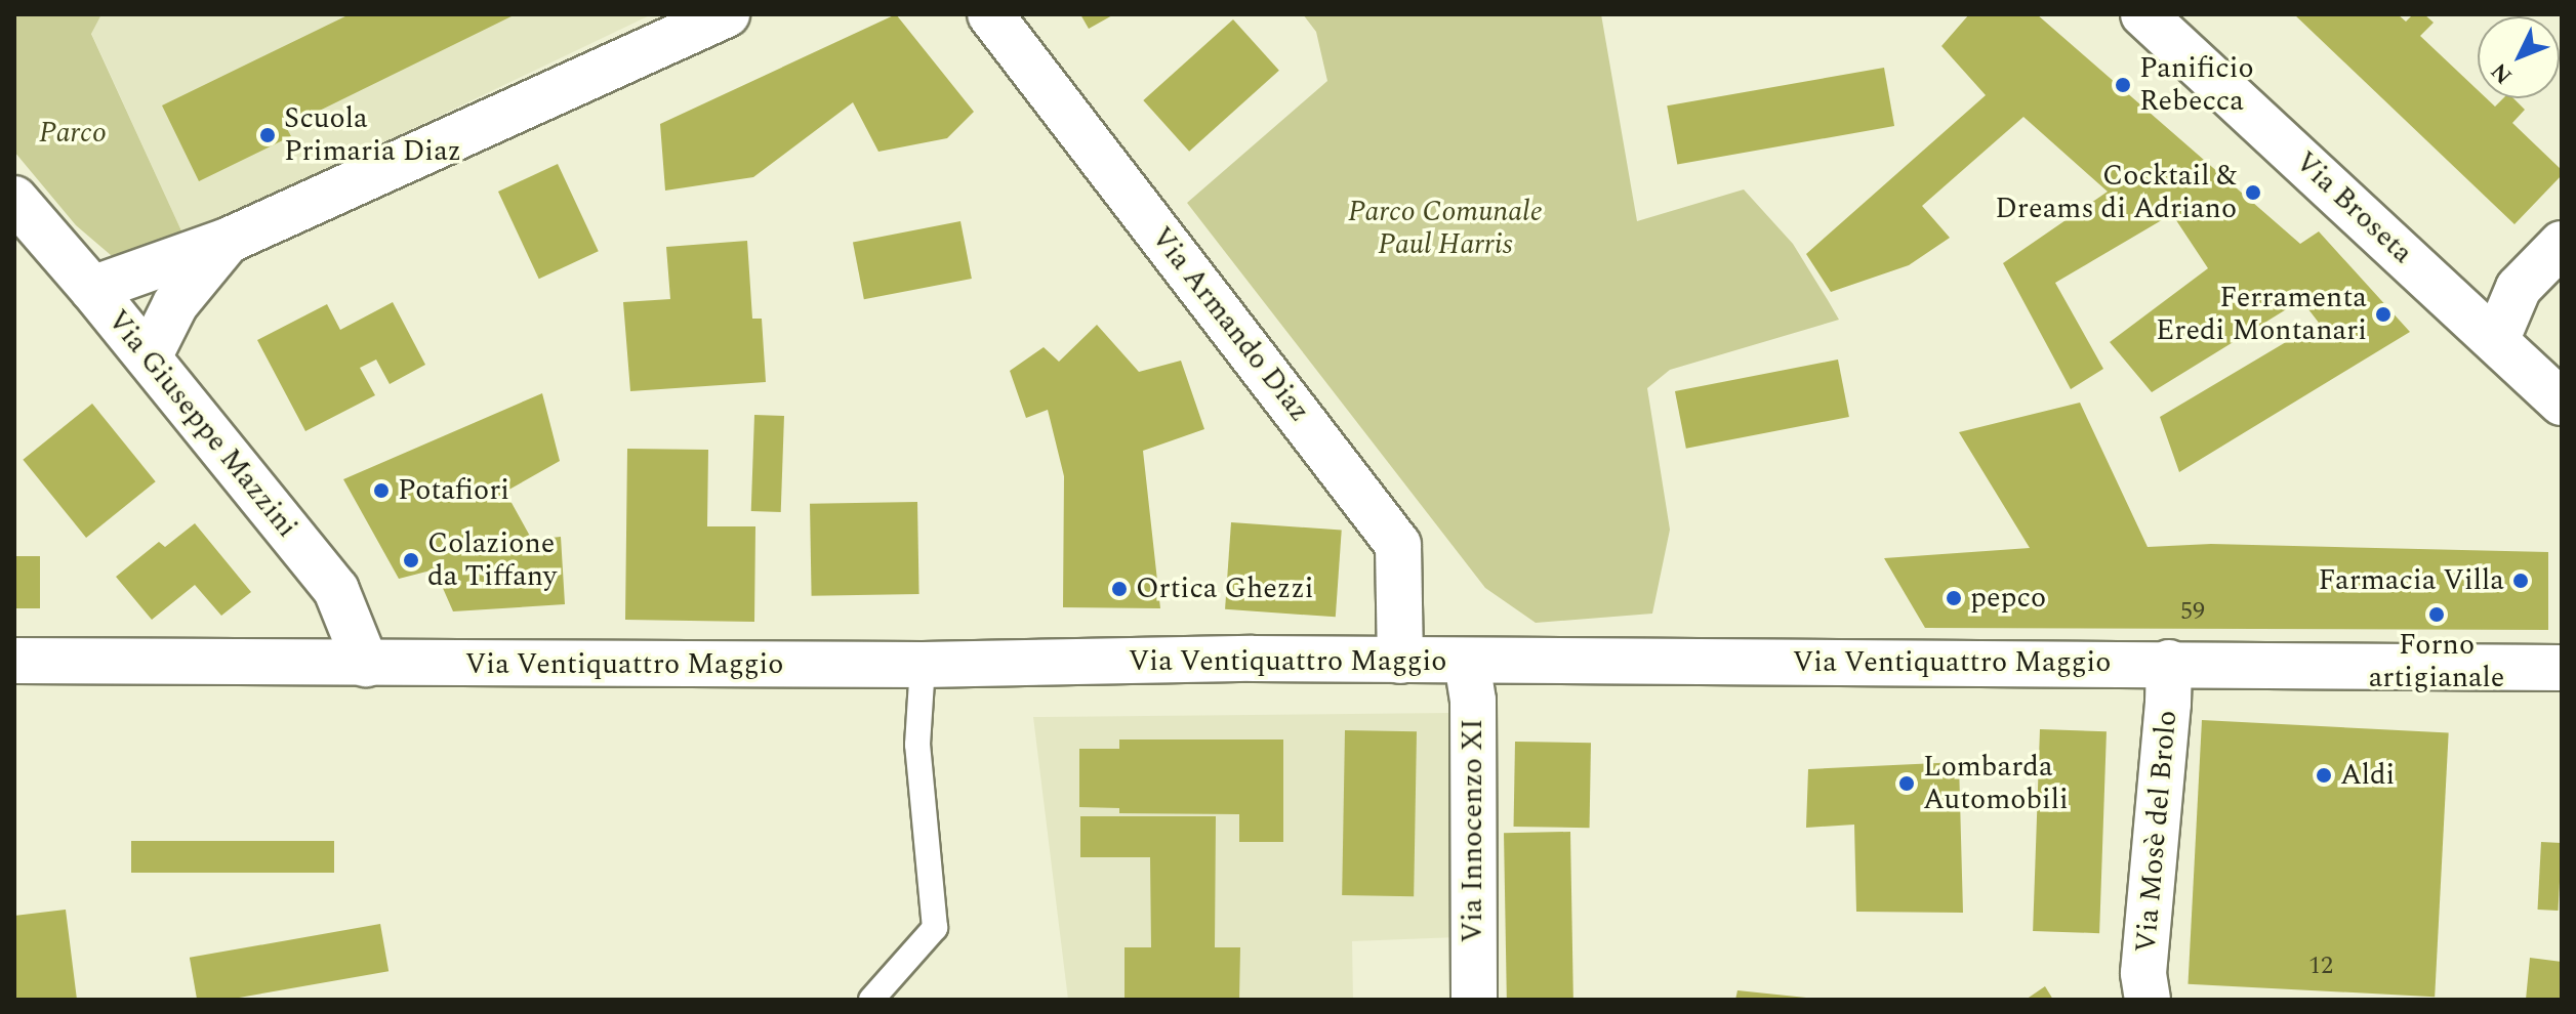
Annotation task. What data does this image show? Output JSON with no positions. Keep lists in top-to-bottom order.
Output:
{
  "streets": {
    "street": [
      "Via Broseta",
      "Via Armando Diaz",
      "Via Giuseppe Mazzini",
      "Via Ventiquattro Maggio",
      "Via Innocenzo XI",
      "Via Mosè del Brolo"
    ]
  },
  "crossings": [
    ["Via Armando Diaz", "Via Ventiquattro Maggio"],
    ["Via Giuseppe Mazzini", "Via Ventiquattro Maggio"],
    ["Via Ventiquattro Maggio", "Via Innocenzo XI"],
    ["Via Ventiquattro Maggio", "Via Mosè del Brolo"]
  ],
  "parks": ["Parco", "Parco Comunale Paul Harris"],
  "places": [
    "Panificio Rebecca",
    "Scuola Primaria Diaz",
    "Cocktail & Dreams di Adriano",
    "Ferramenta Eredi Montanari",
    "Potafiori",
    "Colazione da Tiffany",
    "Farmacia Villa",
    "Ortica Ghezzi",
    "pepco",
    "Forno artigianale",
    "Aldi",
    "Lombarda Automobili"
  ],
  "house_numbers": ["59", "12"],
  "north": "bottom left"
}
